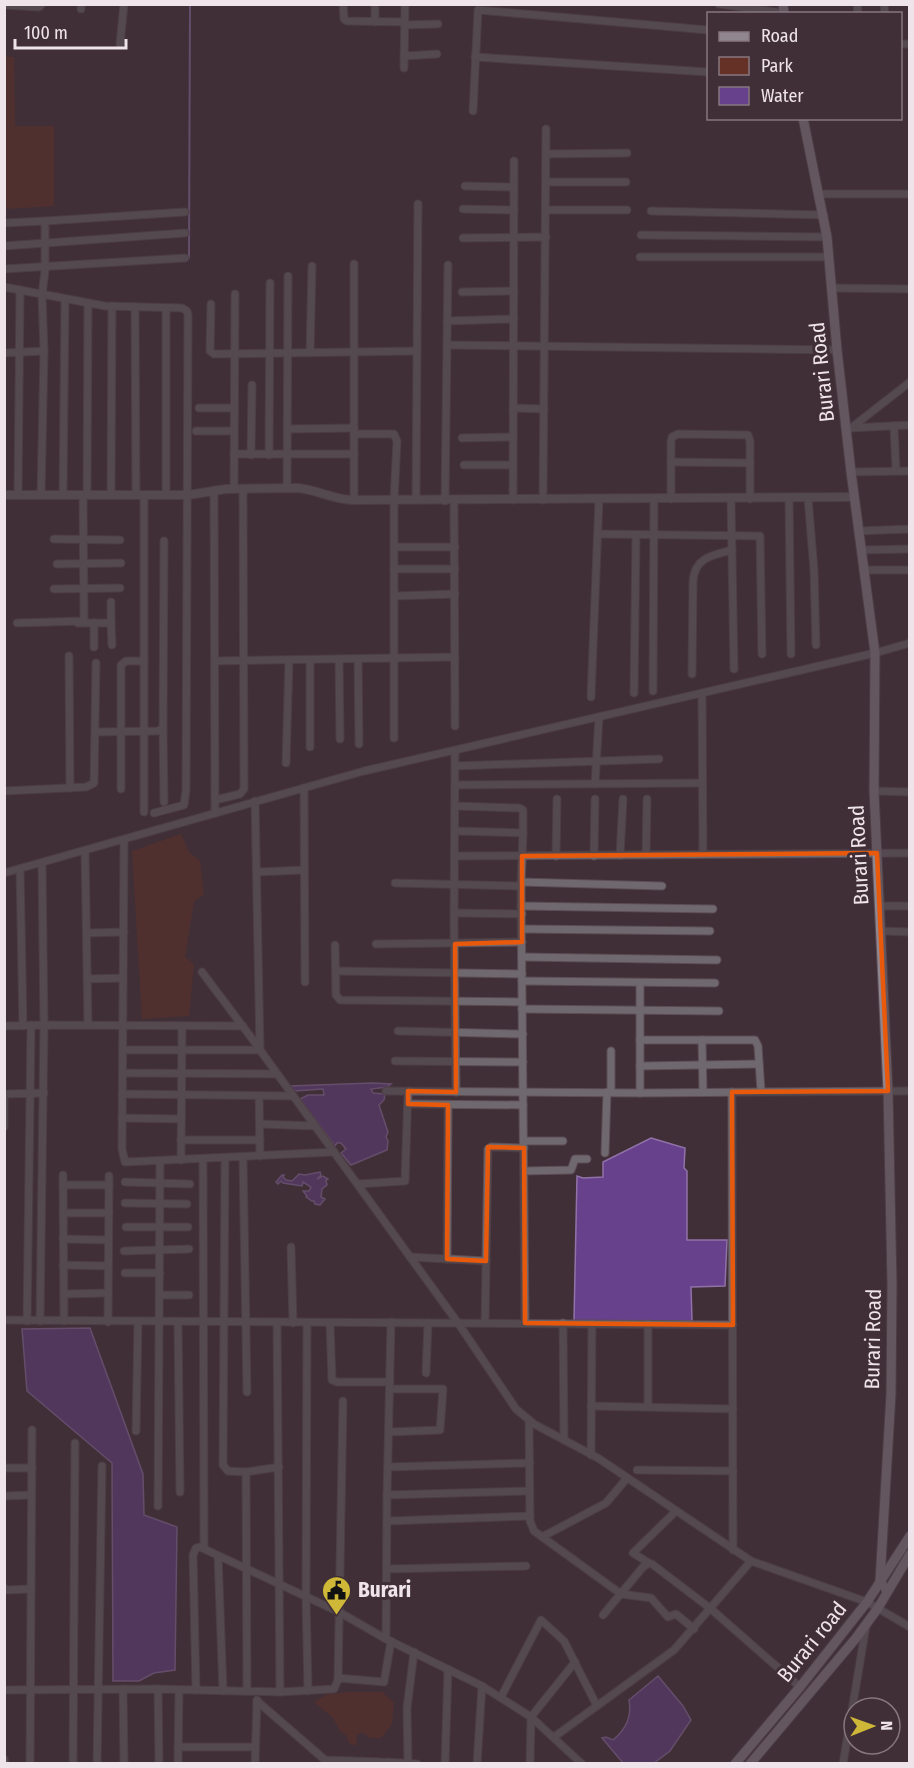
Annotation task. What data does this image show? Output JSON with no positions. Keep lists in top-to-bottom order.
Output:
{
  "streets": {
    "main road": ["Burari Road", "Burari road"]
  },
  "crossings": [
    ["Burari Road", "Burari road"]
  ],
  "places": {
    "public building": ["Burari"]
  },
  "legend": ["Road", "Park", "Water"],
  "scale_bar": "100 m",
  "north": "right"
}
